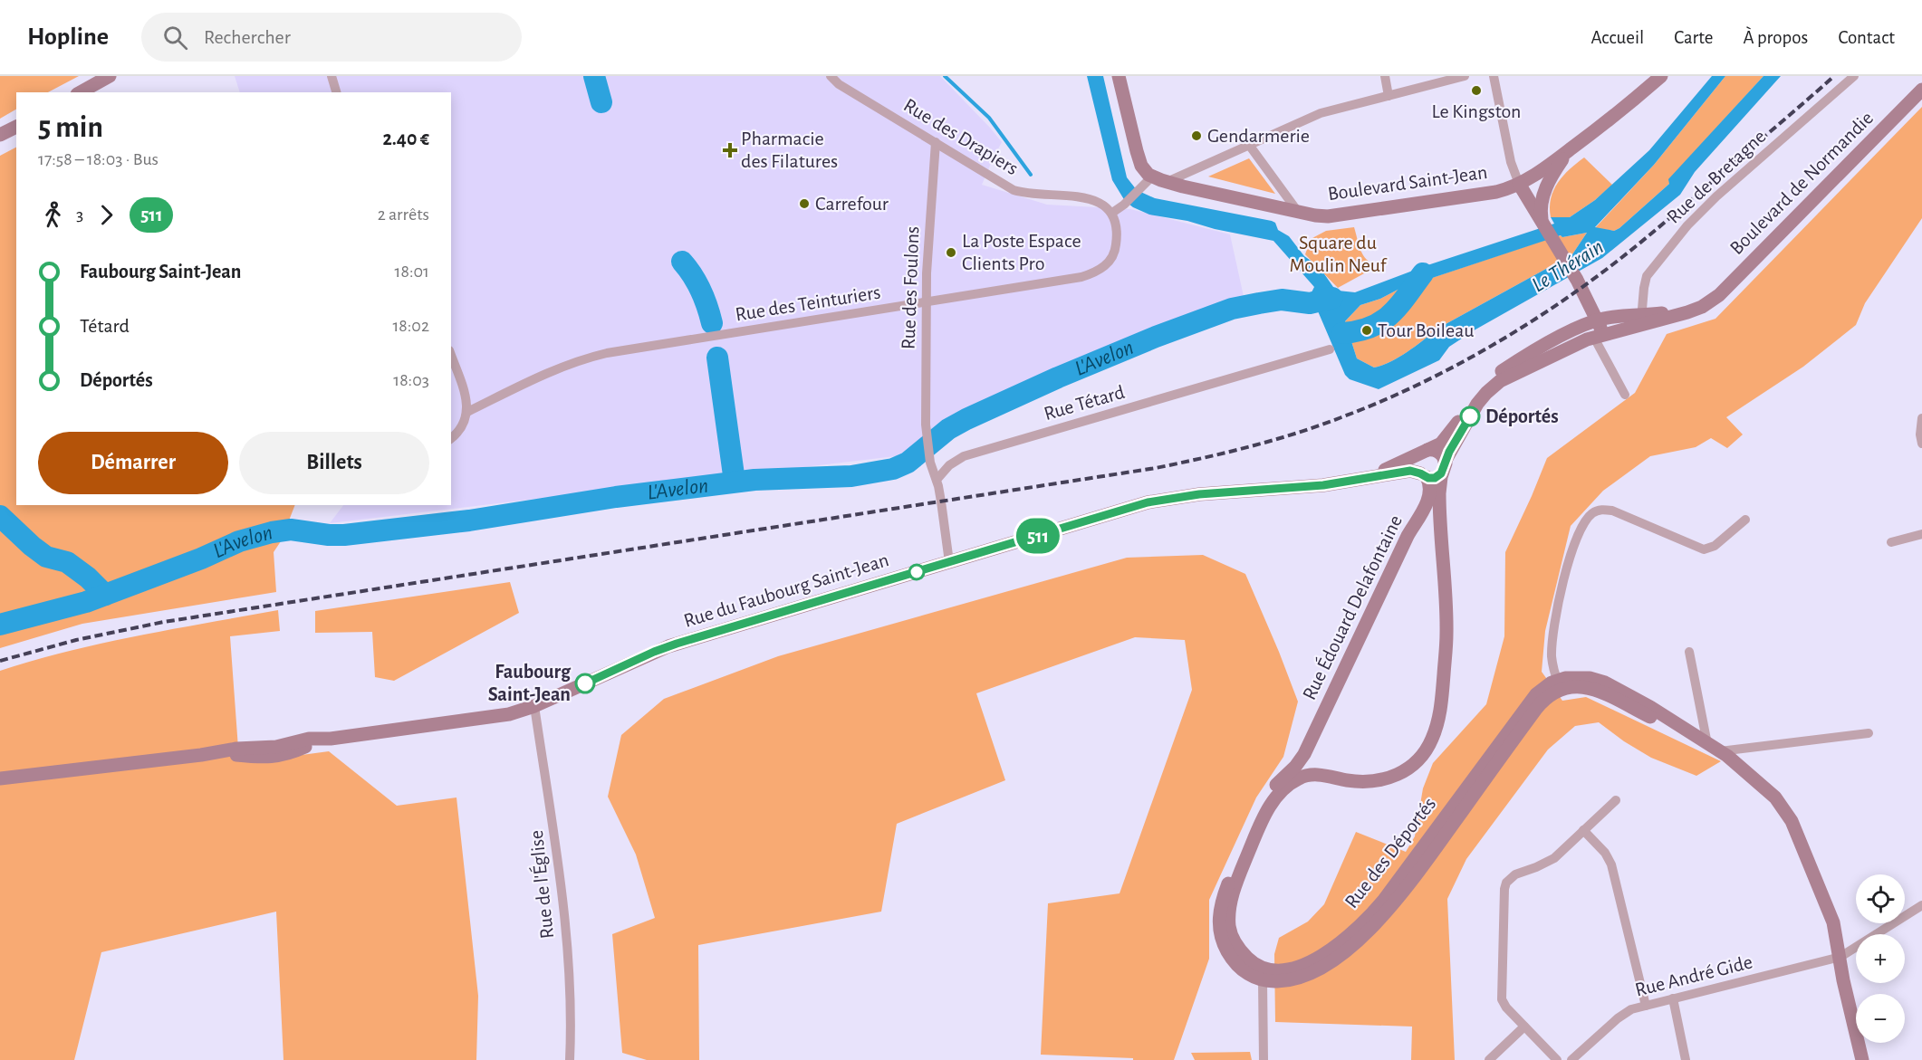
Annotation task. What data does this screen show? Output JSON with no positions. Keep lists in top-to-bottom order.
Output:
{
  "streets": {
    "main road": [
      "Boulevard Saint-Jean",
      "Boulevard de Normandie",
      "Rue du Faubourg Saint-Jean",
      "Rue Édouard Delafontaine",
      "Rue des Déportés"
    ],
    "street": [
      "Rue des Drapiers",
      "Rue de Bretagne",
      "Rue des Foulons",
      "Rue des Teinturiers",
      "Rue Tétard",
      "Rue de l'Église",
      "Rue André Gide"
    ]
  },
  "crossings": [
    ["Rue des Drapiers", "Rue des Foulons"],
    ["Rue des Drapiers", "Rue des Teinturiers"],
    ["Rue de Bretagne", "Boulevard de Normandie"],
    ["Boulevard de Normandie", "Rue des Déportés"],
    ["Rue des Foulons", "Rue des Teinturiers"],
    ["Rue des Foulons", "Rue Tétard"],
    ["Rue du Faubourg Saint-Jean", "Rue Édouard Delafontaine"],
    ["Rue du Faubourg Saint-Jean", "Rue des Déportés"],
    ["Rue du Faubourg Saint-Jean", "Rue de l'Église"],
    ["Rue Édouard Delafontaine", "Rue des Déportés"],
    ["Rue des Déportés", "Rue André Gide"]
  ],
  "water": ["Le Thérain", "L'Avelon"],
  "parks": ["Square du Moulin Neuf"],
  "places": {
    "other": [
      "Le Kingston",
      "Gendarmerie",
      "Carrefour",
      "La Poste Espace Clients Pro",
      "Tour Boileau",
      "Déportés",
      "Faubourg Saint-Jean"
    ],
    "health": ["Pharmacie des Filatures"]
  },
  "lines": ["bus line 511"],
  "page": {
    "header": "Hopline",
    "search": "Rechercher",
    "nav": [
      "Accueil",
      "Carte",
      "À propos",
      "Contact"
    ],
    "on_map": "511",
    "heading": ["5 min", "17:58 – 18:03 · Bus", "2.40 €"],
    "legs": ["3", "511", "2 arrêts"],
    "list": [
      {
        "name": "Faubourg Saint-Jean",
        "value": "18:01"
      },
      {
        "name": "Tétard",
        "value": "18:02"
      },
      {
        "name": "Déportés",
        "value": "18:03"
      }
    ],
    "buttons": ["Démarrer", "Billets"],
    "map_buttons": ["+", "−"]
  }
}
